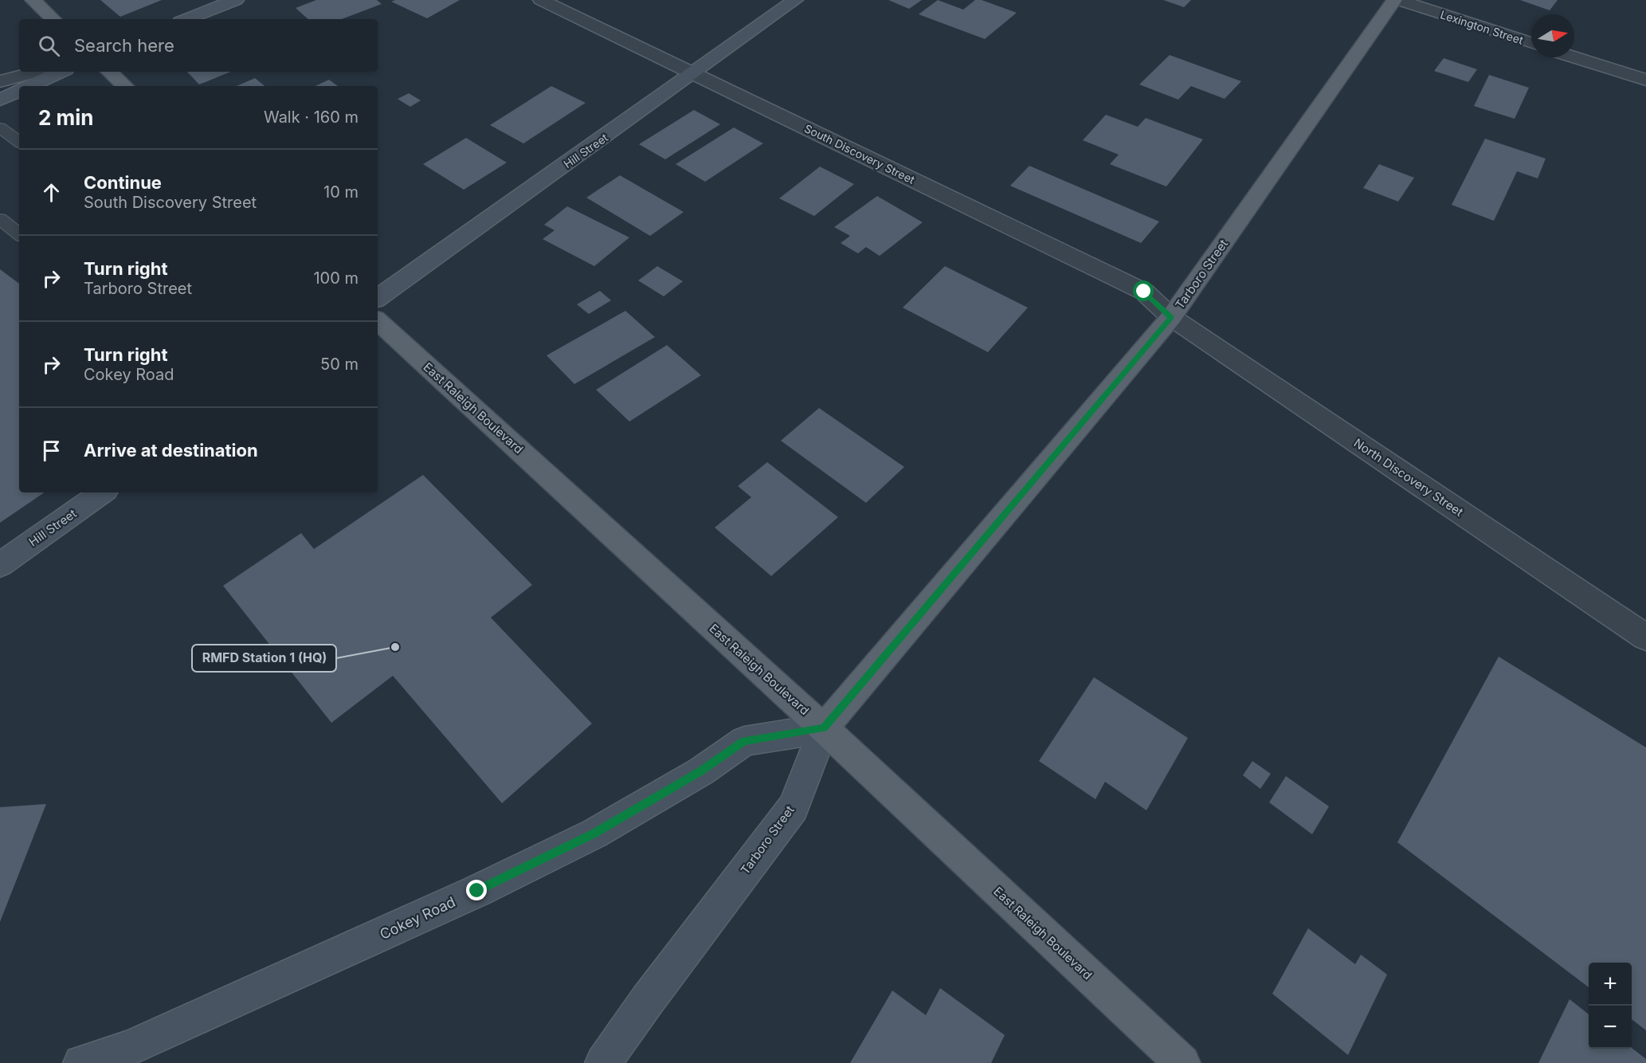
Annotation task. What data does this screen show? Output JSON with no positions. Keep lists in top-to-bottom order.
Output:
{
  "streets": {
    "main road": ["Tarboro Street", "East Raleigh Boulevard"],
    "street": [
      "Lexington Street",
      "Hill Street",
      "South Discovery Street",
      "North Discovery Street",
      "Cokey Road"
    ]
  },
  "crossings": [
    ["Hill Street", "South Discovery Street"],
    ["South Discovery Street", "Tarboro Street"],
    ["South Discovery Street", "North Discovery Street"],
    ["Tarboro Street", "East Raleigh Boulevard"],
    ["Tarboro Street", "North Discovery Street"],
    ["Tarboro Street", "Cokey Road"],
    ["East Raleigh Boulevard", "Cokey Road"]
  ],
  "places": ["RMFD Station 1 (HQ)"],
  "north": "right",
  "page": {
    "search": "Search here",
    "heading": ["2 min", "Walk · 160 m"],
    "list": [
      ["Continue", "South Discovery Street", "10 m"],
      ["Turn right", "Tarboro Street", "100 m"],
      ["Turn right", "Cokey Road", "50 m"],
      "Arrive at destination"
    ],
    "map_buttons": ["+", "−"]
  }
}
